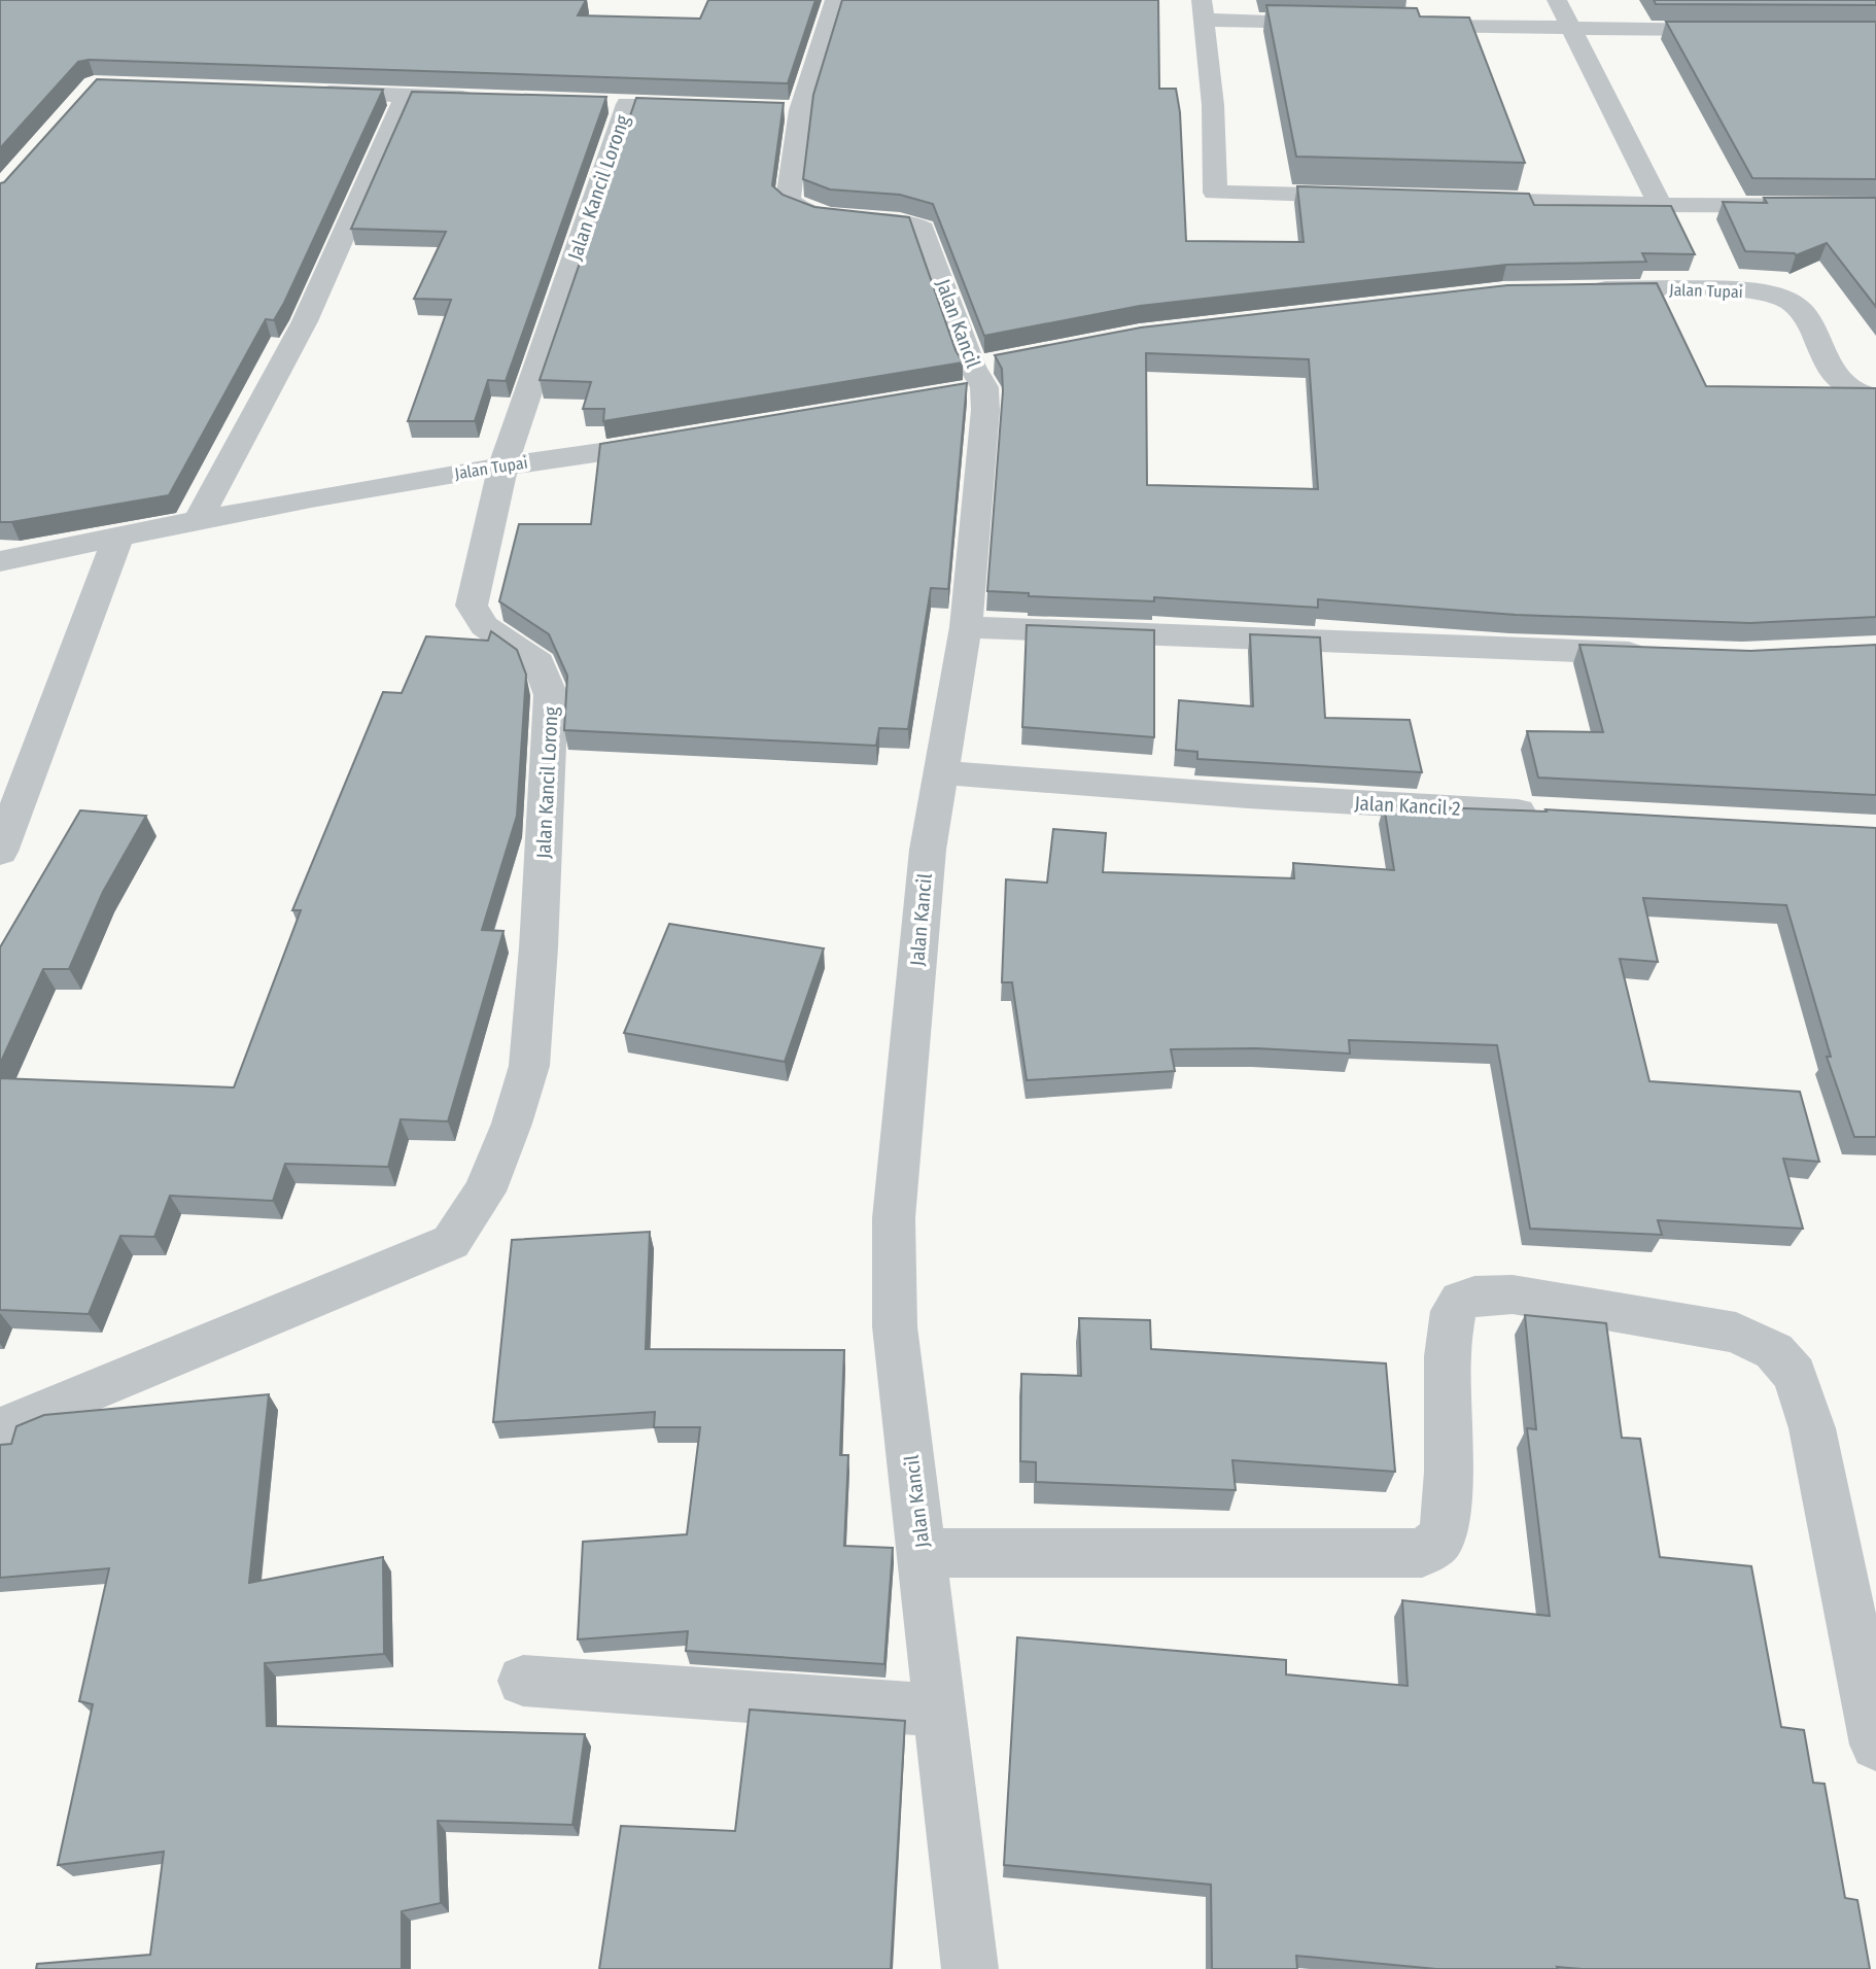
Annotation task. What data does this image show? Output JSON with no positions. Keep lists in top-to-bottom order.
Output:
{
  "streets": {
    "street": [
      "Jalan Kancil Lorong",
      "Jalan Tupai",
      "Jalan Kancil",
      "Jalan Kancil 2"
    ]
  },
  "crossings": [
    ["Jalan Kancil Lorong", "Jalan Tupai"],
    ["Jalan Kancil", "Jalan Kancil 2"]
  ]
}
